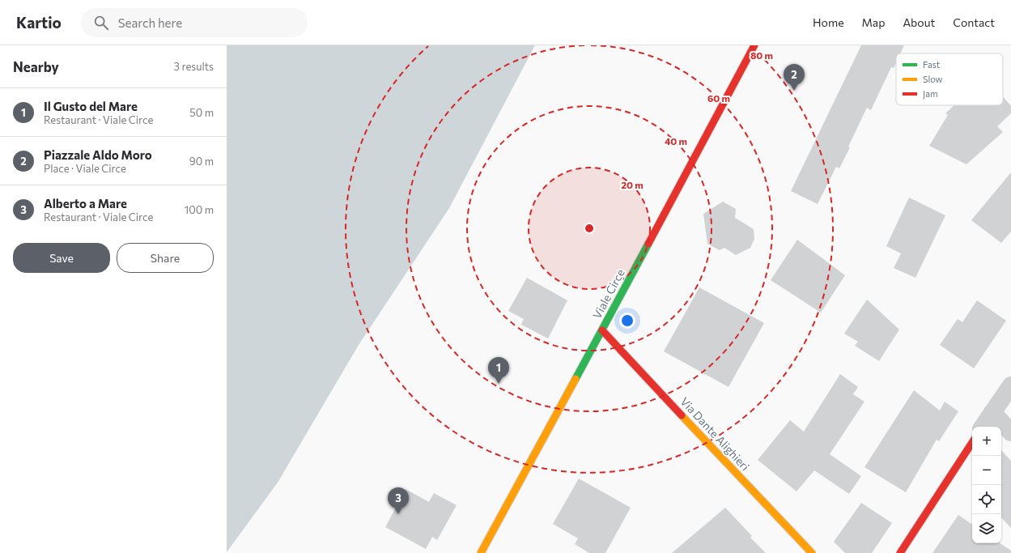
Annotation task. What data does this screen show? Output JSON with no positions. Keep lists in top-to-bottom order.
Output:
{
  "streets": {
    "street": ["Viale Circe", "Via Dante Alighieri"]
  },
  "crossings": [
    ["Viale Circe", "Via Dante Alighieri"]
  ],
  "legend": ["Fast", "Slow", "Jam"],
  "page": {
    "header": "Kartio",
    "search": "Search here",
    "nav": [
      "Home",
      "Map",
      "About",
      "Contact"
    ],
    "heading": ["Nearby", "3 results"],
    "pins": ["2", "1", "3"],
    "list": [
      {
        "mark": "1",
        "name": "Il Gusto del Mare",
        "note": "Restaurant · Viale Circe",
        "value": "50 m"
      },
      {
        "mark": "2",
        "name": "Piazzale Aldo Moro",
        "note": "Place · Viale Circe",
        "value": "90 m"
      },
      {
        "mark": "3",
        "name": "Alberto a Mare",
        "note": "Restaurant · Viale Circe",
        "value": "100 m"
      }
    ],
    "buttons": ["Save", "Share"],
    "map_buttons": ["+", "−"]
  },
  "rings": [
    "80 m",
    "60 m",
    "40 m",
    "20 m"
  ]
}
